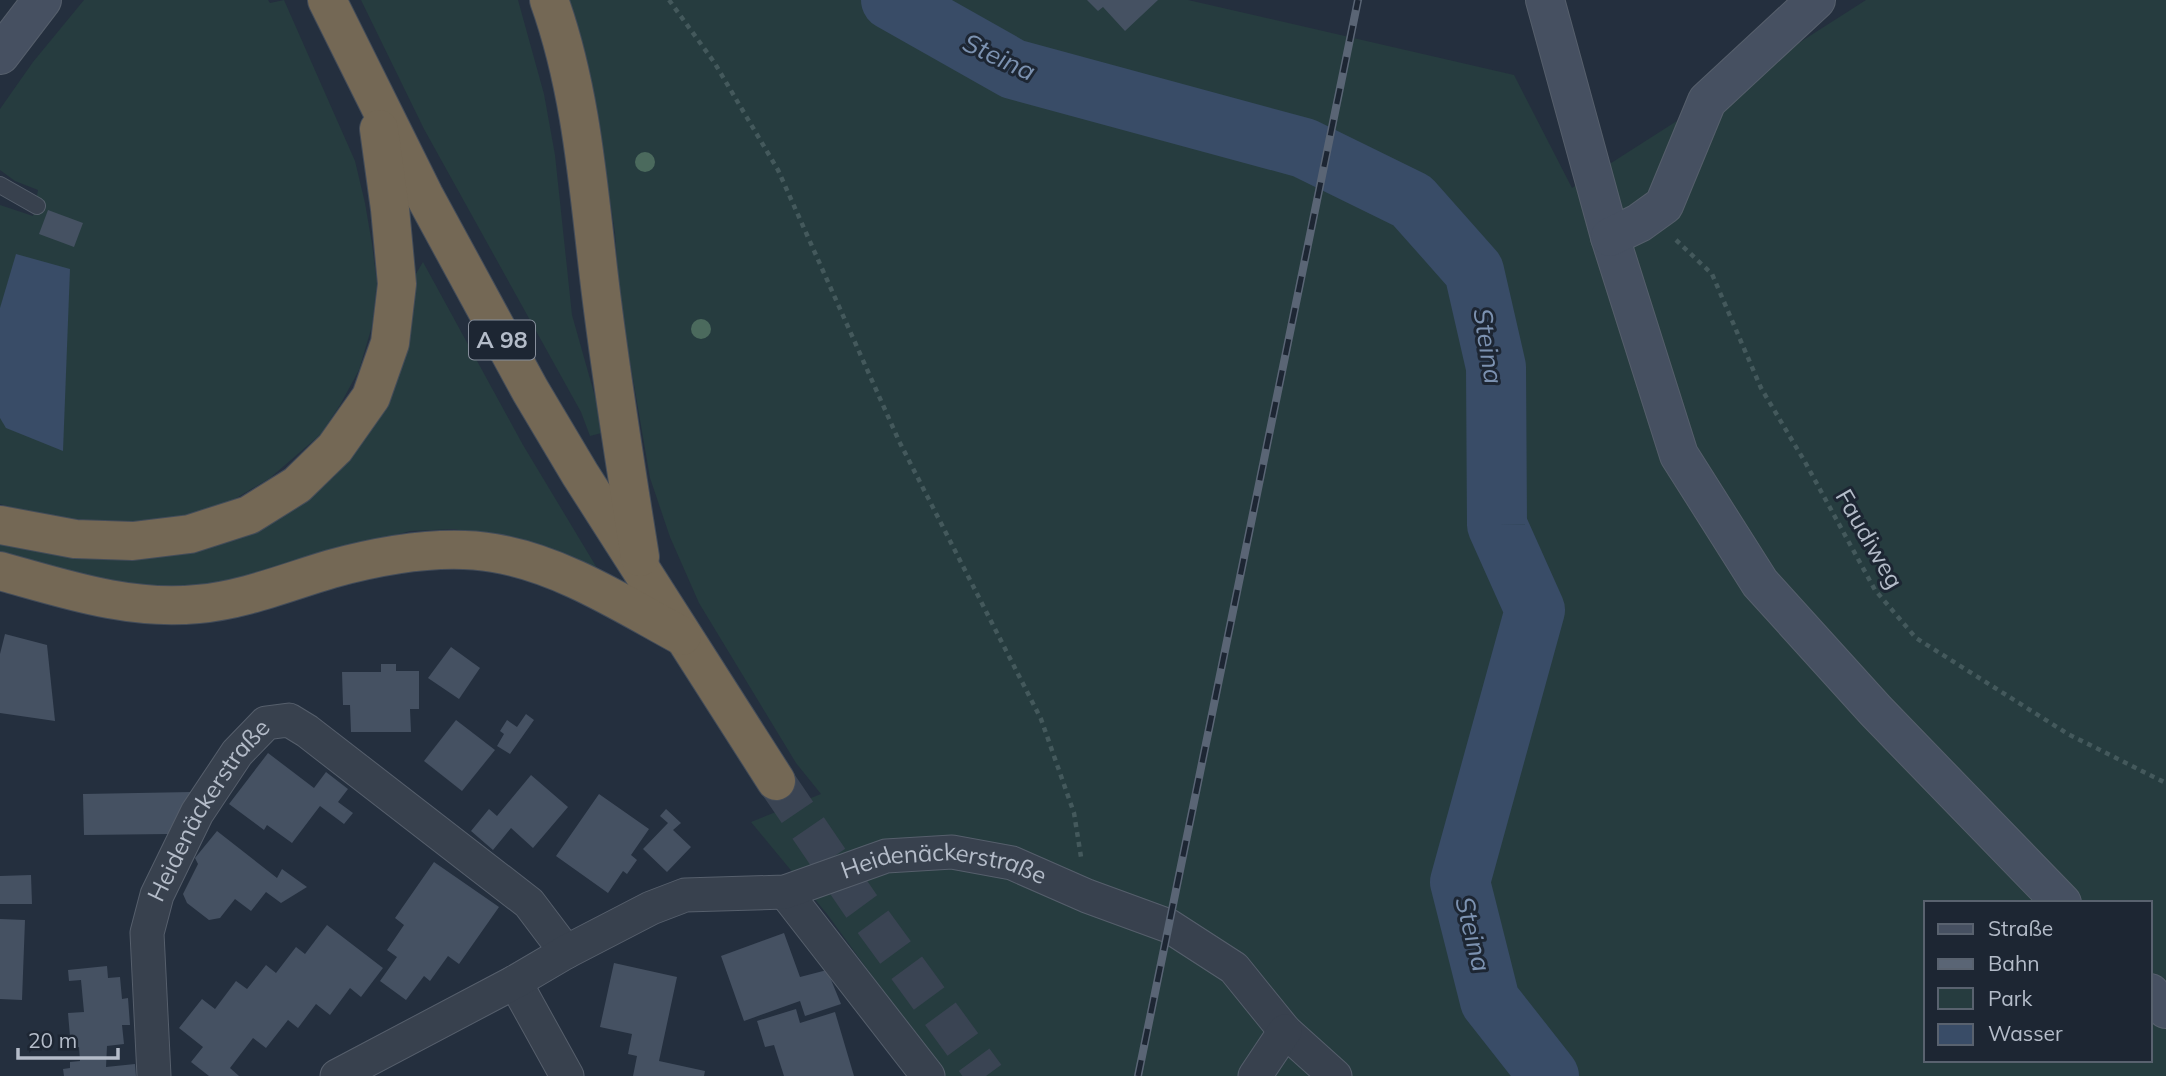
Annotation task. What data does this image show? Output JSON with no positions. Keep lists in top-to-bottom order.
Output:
{
  "streets": {
    "highway": ["A 98"],
    "street": ["Heidenäckerstraße"],
    "path": ["Faudiweg"]
  },
  "water": ["Steina"],
  "legend": [
    "Straße",
    "Bahn",
    "Park",
    "Wasser"
  ],
  "scale_bar": "20 m"
}
